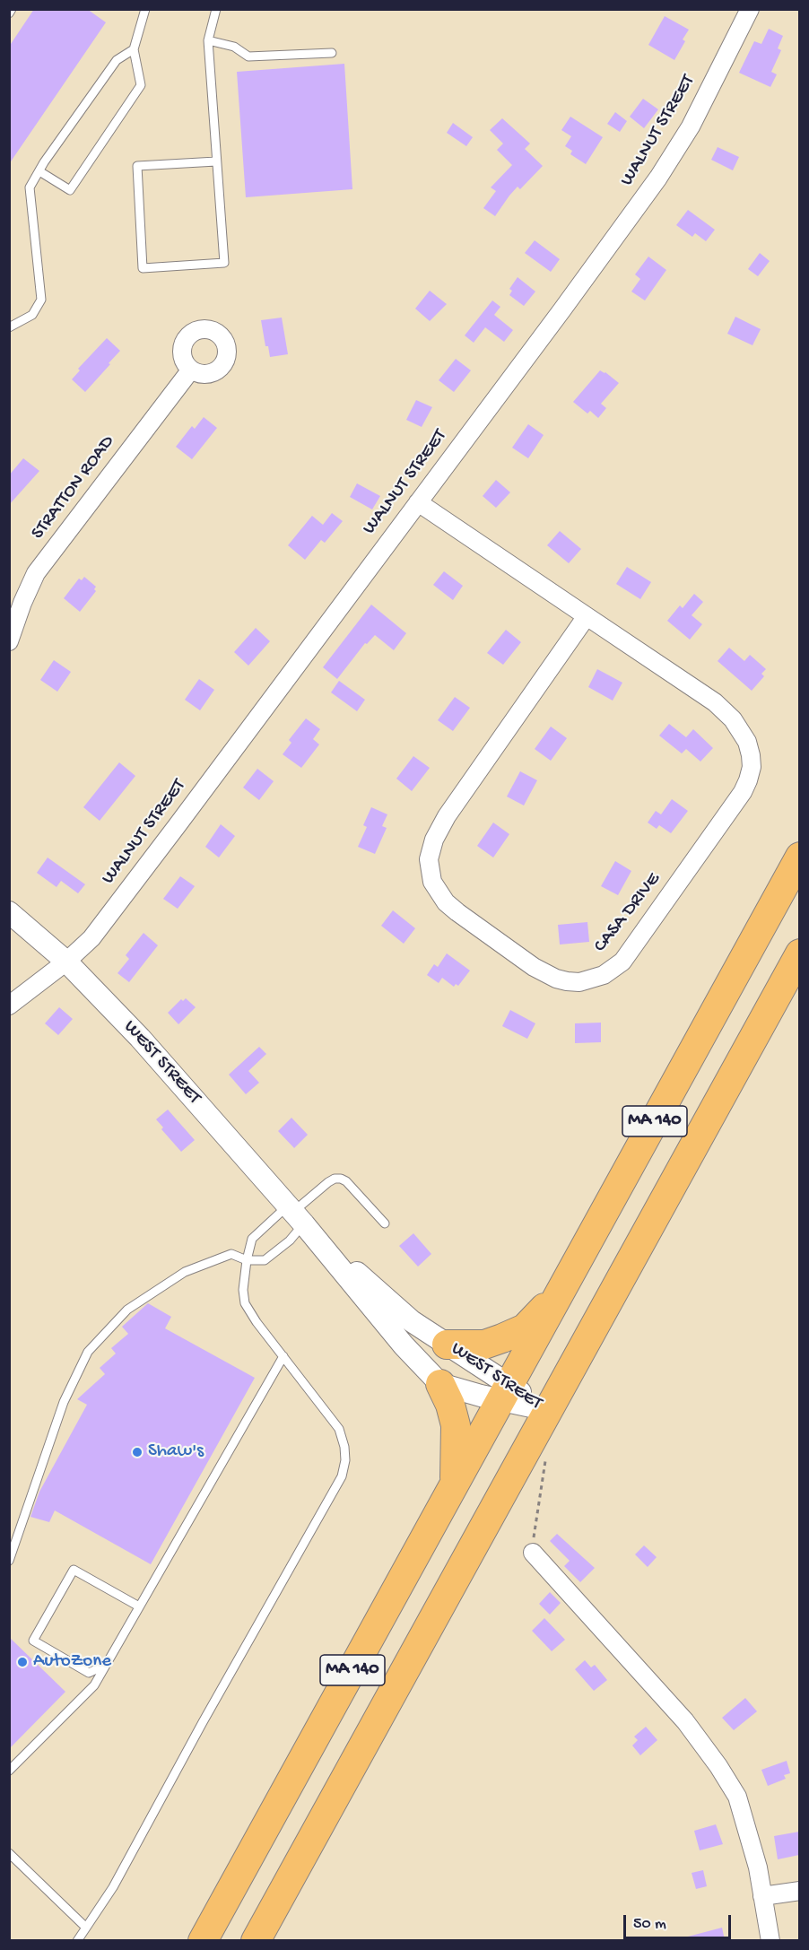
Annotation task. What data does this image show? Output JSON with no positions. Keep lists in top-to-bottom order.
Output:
{
  "streets": {
    "highway": ["MA 140"],
    "street": [
      "WALNUT STREET",
      "STRATTON ROAD",
      "CASA DRIVE",
      "WEST STREET"
    ]
  },
  "crossings": [
    ["WALNUT STREET", "CASA DRIVE"],
    ["WALNUT STREET", "WEST STREET"],
    ["WEST STREET", "MA 140"]
  ],
  "places": ["Shaw's", "AutoZone"],
  "scale_bar": "50 m"
}
